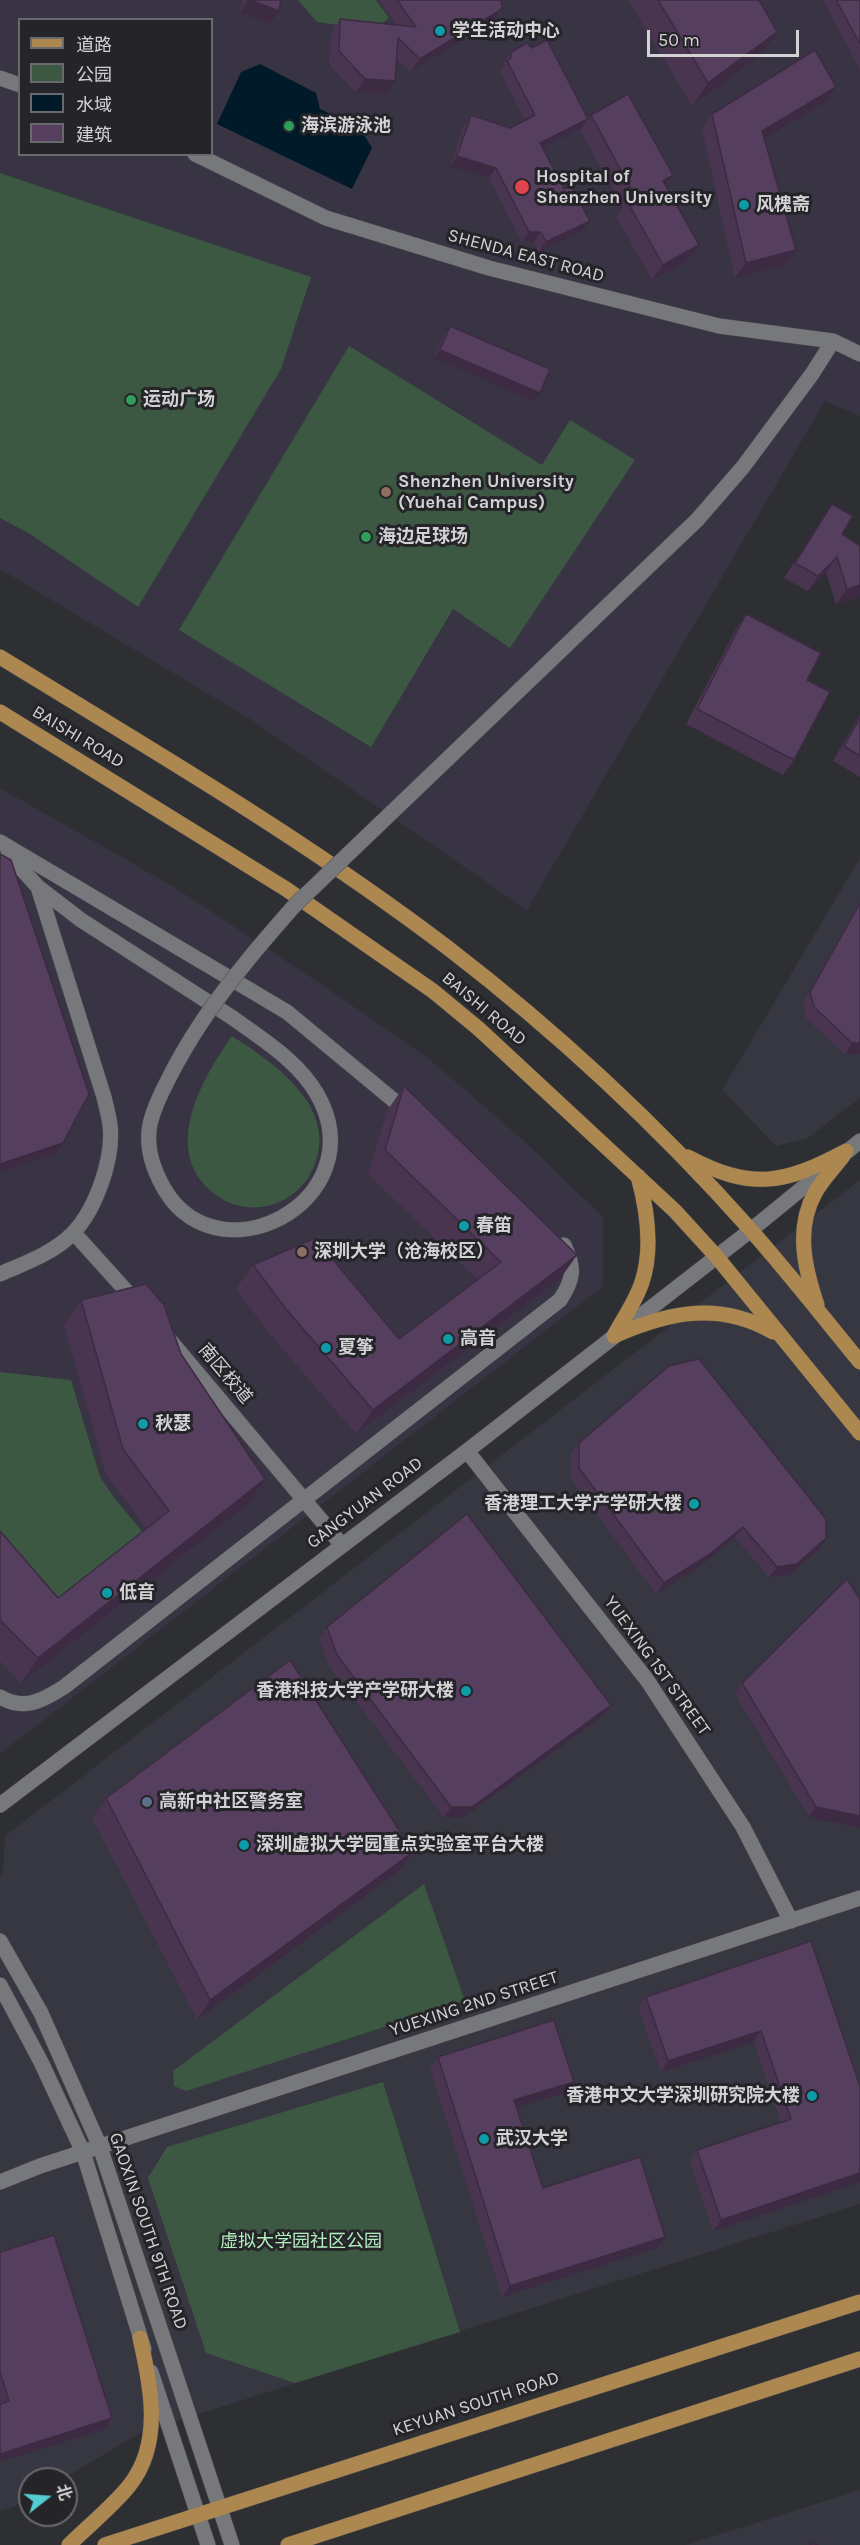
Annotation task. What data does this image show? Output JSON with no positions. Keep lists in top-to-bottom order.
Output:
{
  "streets": {
    "main road": ["BAISHI ROAD", "KEYUAN SOUTH ROAD"],
    "street": [
      "SHENDA EAST ROAD",
      "南区校道",
      "GANGYUAN ROAD",
      "YUEXING 1ST STREET",
      "YUEXING 2ND STREET",
      "GAOXIN SOUTH 9TH ROAD"
    ]
  },
  "crossings": [
    ["BAISHI ROAD", "GANGYUAN ROAD"],
    ["南区校道", "GANGYUAN ROAD"],
    ["GANGYUAN ROAD", "YUEXING 1ST STREET"],
    ["YUEXING 1ST STREET", "YUEXING 2ND STREET"],
    ["YUEXING 2ND STREET", "GAOXIN SOUTH 9TH ROAD"],
    ["GAOXIN SOUTH 9TH ROAD", "KEYUAN SOUTH ROAD"]
  ],
  "parks": ["虚拟大学园社区公园"],
  "places": [
    "学生活动中心",
    "海滨游泳池",
    "Hospital of Shenzhen University",
    "风槐斋",
    "运动广场",
    "Shenzhen University (Yuehai Campus)",
    "海边足球场",
    "春笛",
    "深圳大学（沧海校区）",
    "高音",
    "夏筝",
    "秋瑟",
    "香港理工大学产学研大楼",
    "低音",
    "香港科技大学产学研大楼",
    "高新中社区警务室",
    "深圳虚拟大学园重点实验室平台大楼",
    "香港中文大学深圳研究院大楼",
    "武汉大学"
  ],
  "legend": [
    "道路",
    "公园",
    "水域",
    "建筑"
  ],
  "scale_bar": "50 m",
  "north": "right"
}
